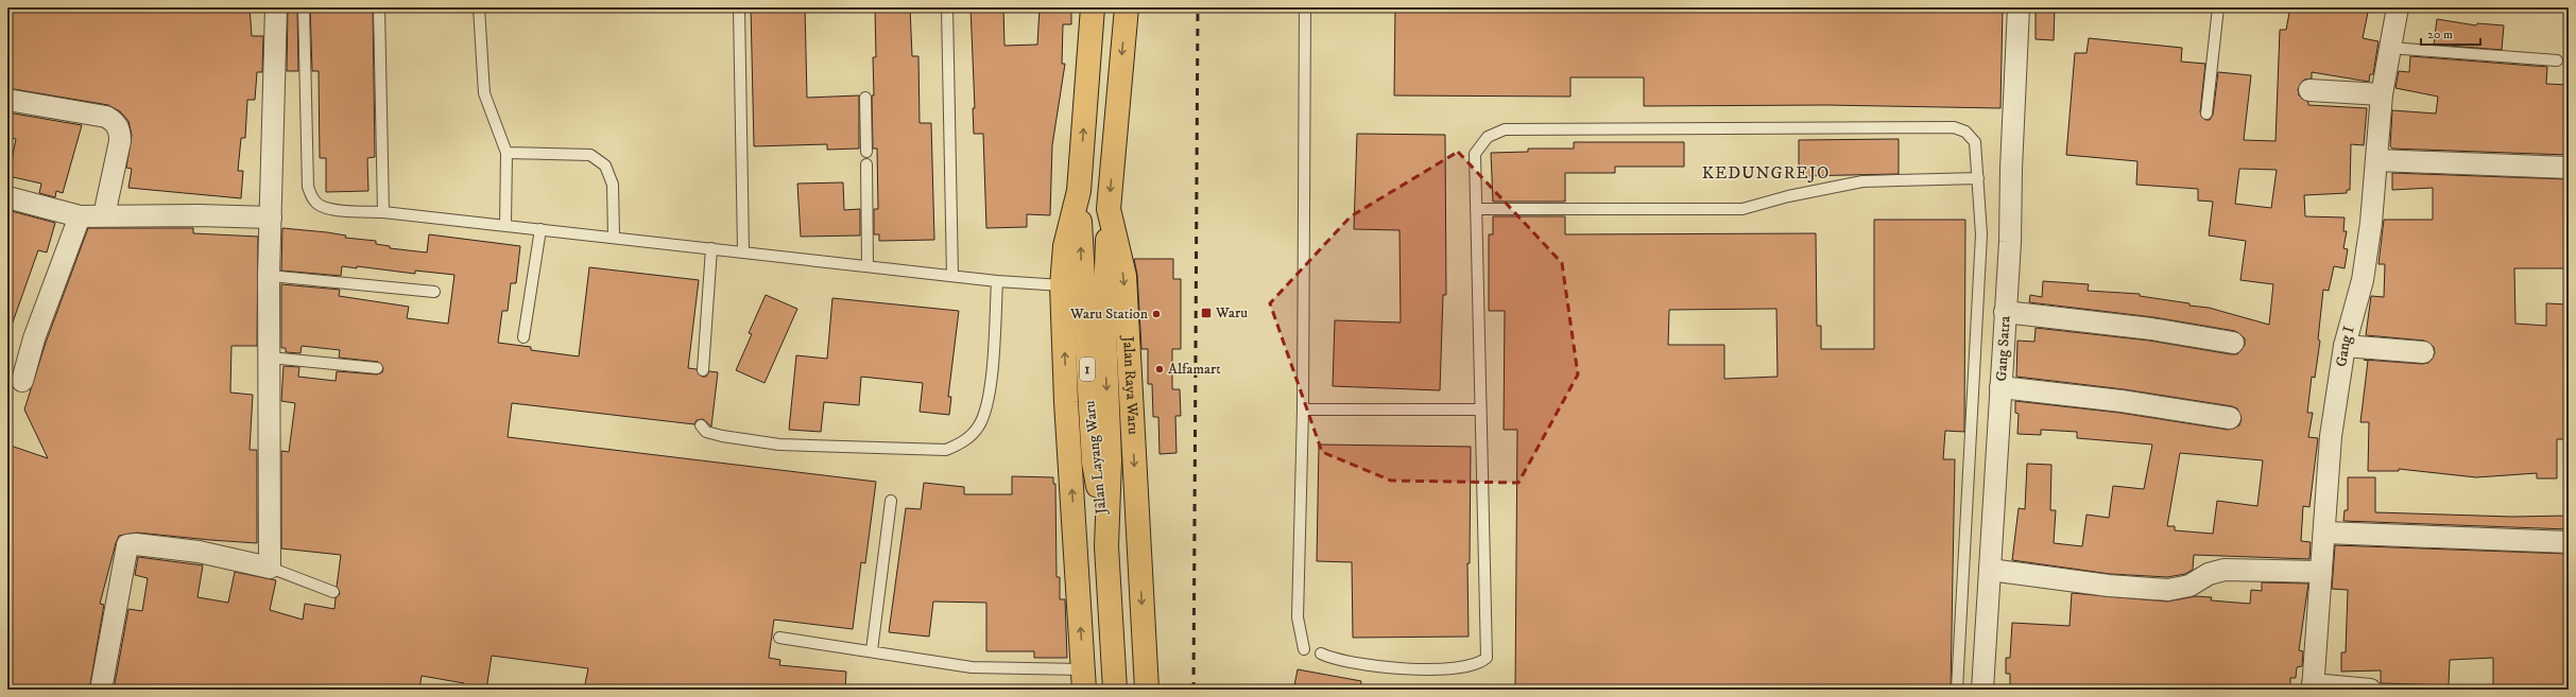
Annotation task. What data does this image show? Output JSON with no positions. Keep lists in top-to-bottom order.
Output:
{
  "streets": {
    "highway": ["1", "Jalan Raya Waru", "Jalan Layang Waru"],
    "street": ["Gang I", "Gang Satra"]
  },
  "crossings": [
    ["1", "Jalan Layang Waru"],
    ["Jalan Raya Waru", "Jalan Layang Waru"]
  ],
  "districts": ["KEDUNGREJO"],
  "places": {
    "transit": ["Waru"],
    "other": ["Waru Station", "Alfamart"]
  },
  "scale_bar": "20 m"
}
